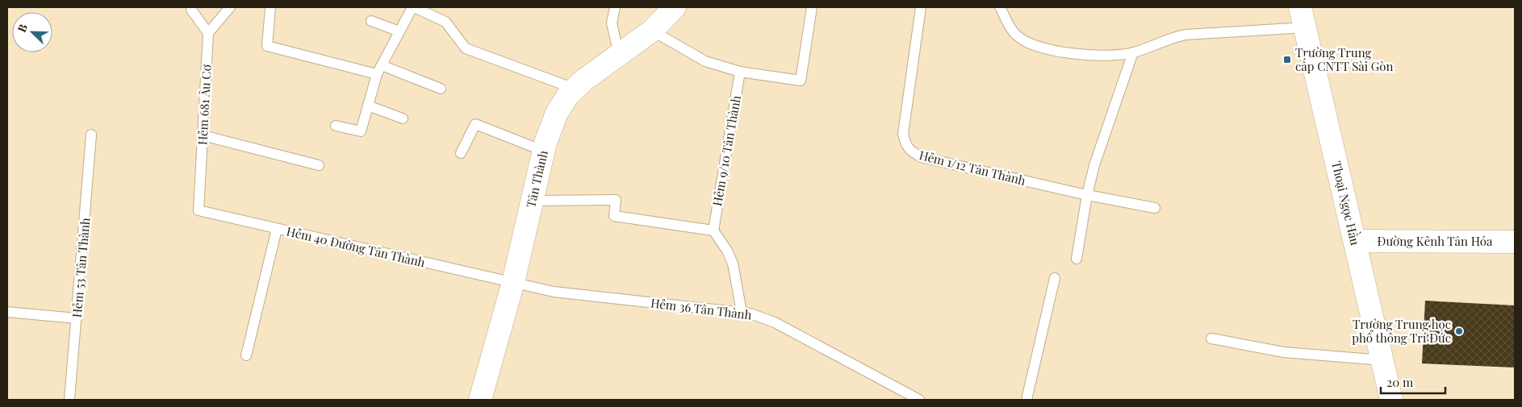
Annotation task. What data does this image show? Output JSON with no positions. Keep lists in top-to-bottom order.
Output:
{
  "streets": {
    "street": ["Tân Thành", "Thoại Ngọc Hầu", "Đường Kênh Tân Hóa"],
    "lane": [
      "Hẻm 681 Âu Cơ",
      "Hẻm 9/10 Tân Thành",
      "Hẻm 1/12 Tân Thành",
      "Hẻm 40 Đường Tân Thành",
      "Hẻm 53 Tân Thành",
      "Hẻm 36 Tân Thành"
    ]
  },
  "crossings": [
    ["Hẻm 681 Âu Cơ", "Hẻm 40 Đường Tân Thành"],
    ["Tân Thành", "Hẻm 40 Đường Tân Thành"],
    ["Tân Thành", "Hẻm 36 Tân Thành"],
    ["Thoại Ngọc Hầu", "Đường Kênh Tân Hóa"],
    ["Hẻm 40 Đường Tân Thành", "Hẻm 36 Tân Thành"]
  ],
  "places": {
    "transit": ["Trường Trung cấp CNTT Sài Gòn"],
    "other": ["Trường Trung học phổ thông Trí Đức"]
  },
  "scale_bar": "20 m",
  "north": "top left"
}
